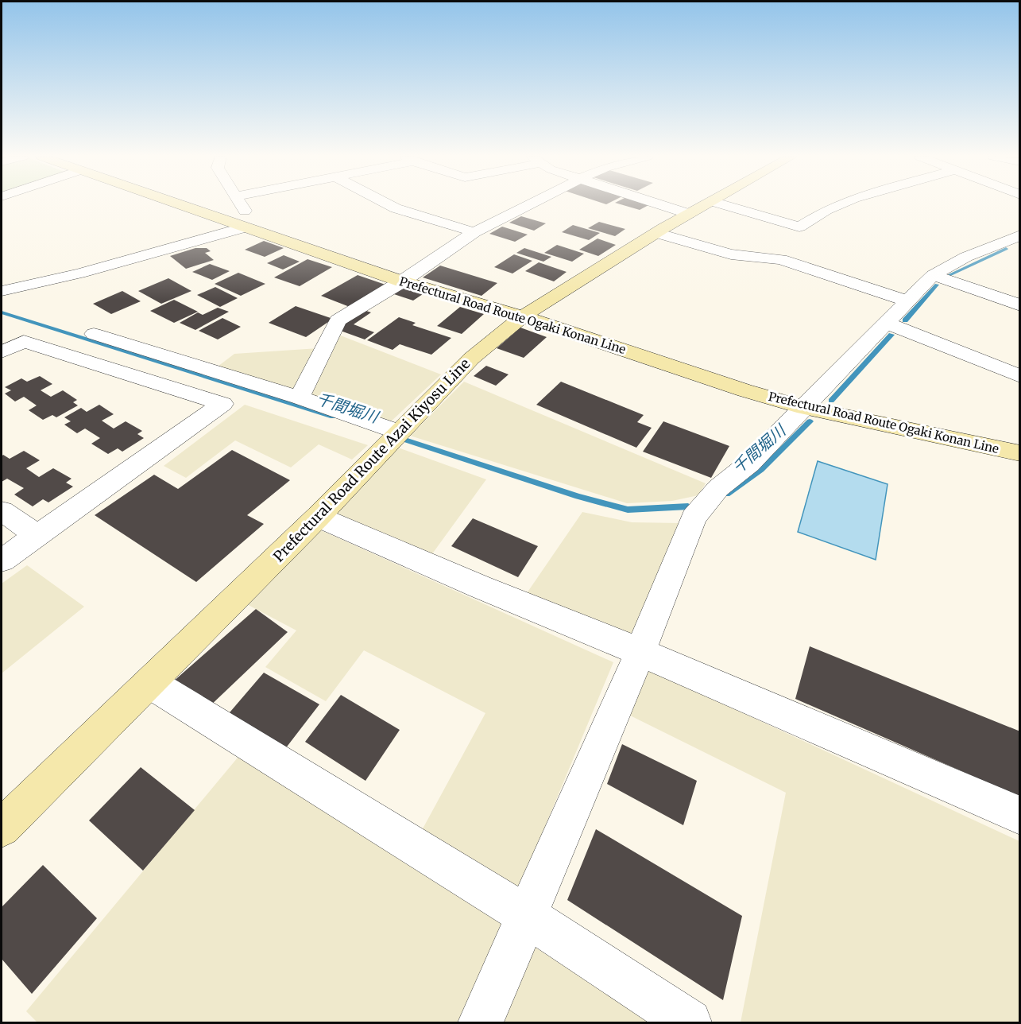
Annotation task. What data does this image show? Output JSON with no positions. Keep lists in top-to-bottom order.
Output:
{
  "streets": {
    "main road": ["Prefectural Road Route Ogaki Konan Line", "Prefectural Road Route Azai Kiyosu Line"]
  },
  "crossings": [
    ["Prefectural Road Route Ogaki Konan Line", "Prefectural Road Route Azai Kiyosu Line"]
  ],
  "water": ["千間堀川"]
}
